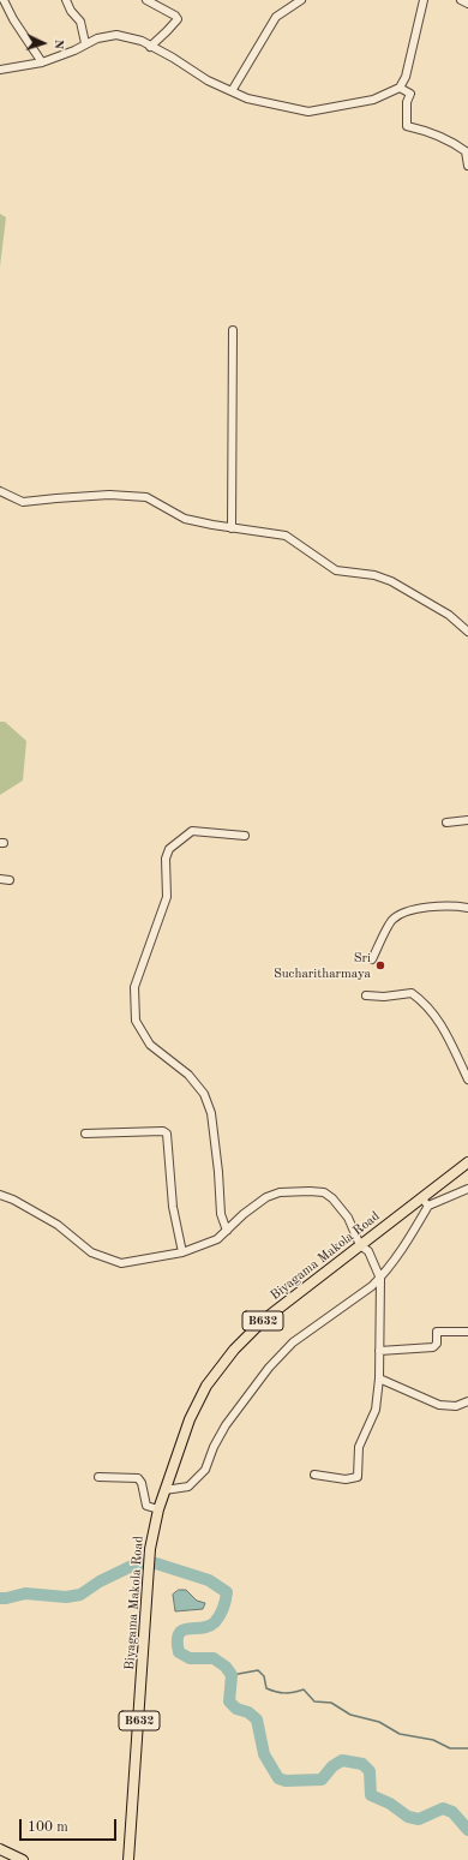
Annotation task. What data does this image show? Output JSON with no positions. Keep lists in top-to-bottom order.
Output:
{
  "streets": {
    "main road": ["Biyagama Makola Road", "B632"]
  },
  "places": ["Sri Sucharitharmaya"],
  "scale_bar": "100 m",
  "north": "right"
}
